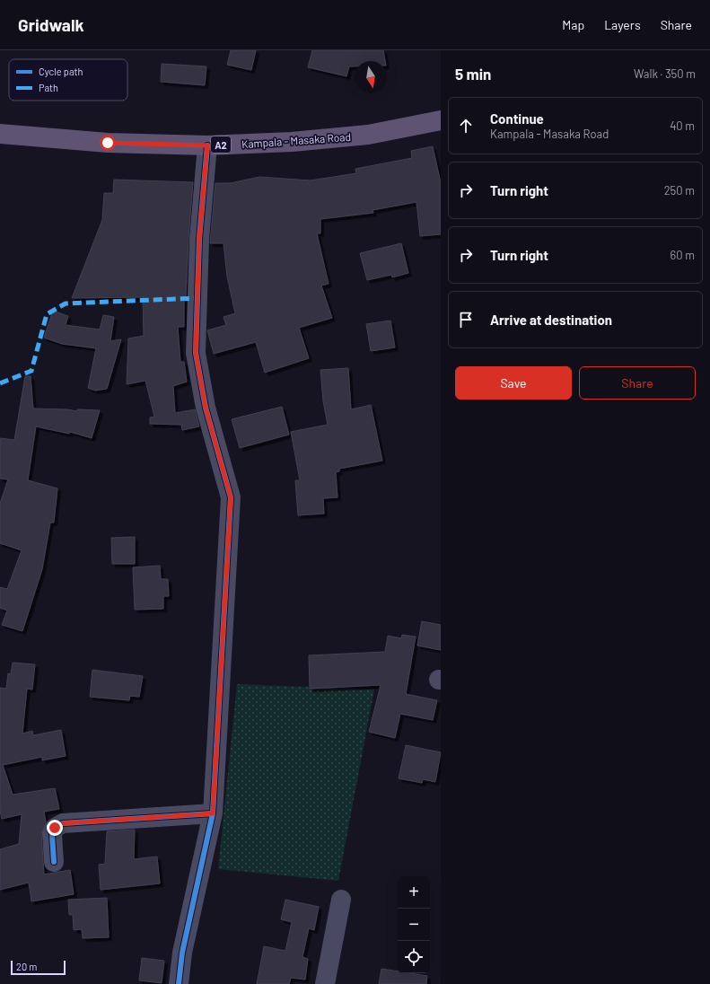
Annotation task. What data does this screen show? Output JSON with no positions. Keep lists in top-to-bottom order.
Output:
{
  "streets": {
    "main road": ["Kampala - Masaka Road", "A2"]
  },
  "legend": ["Cycle path", "Path"],
  "scale_bar": "20 m",
  "north": "bottom",
  "page": {
    "header": "Gridwalk",
    "nav": ["Map", "Layers", "Share"],
    "heading": ["5 min", "Walk · 350 m"],
    "list": [
      ["Continue", "Kampala - Masaka Road", "40 m"],
      ["Turn right", "250 m"],
      ["Turn right", "60 m"],
      "Arrive at destination"
    ],
    "buttons": ["Save", "Share"],
    "map_buttons": ["+", "−"],
    "scale": "20 m"
  }
}
